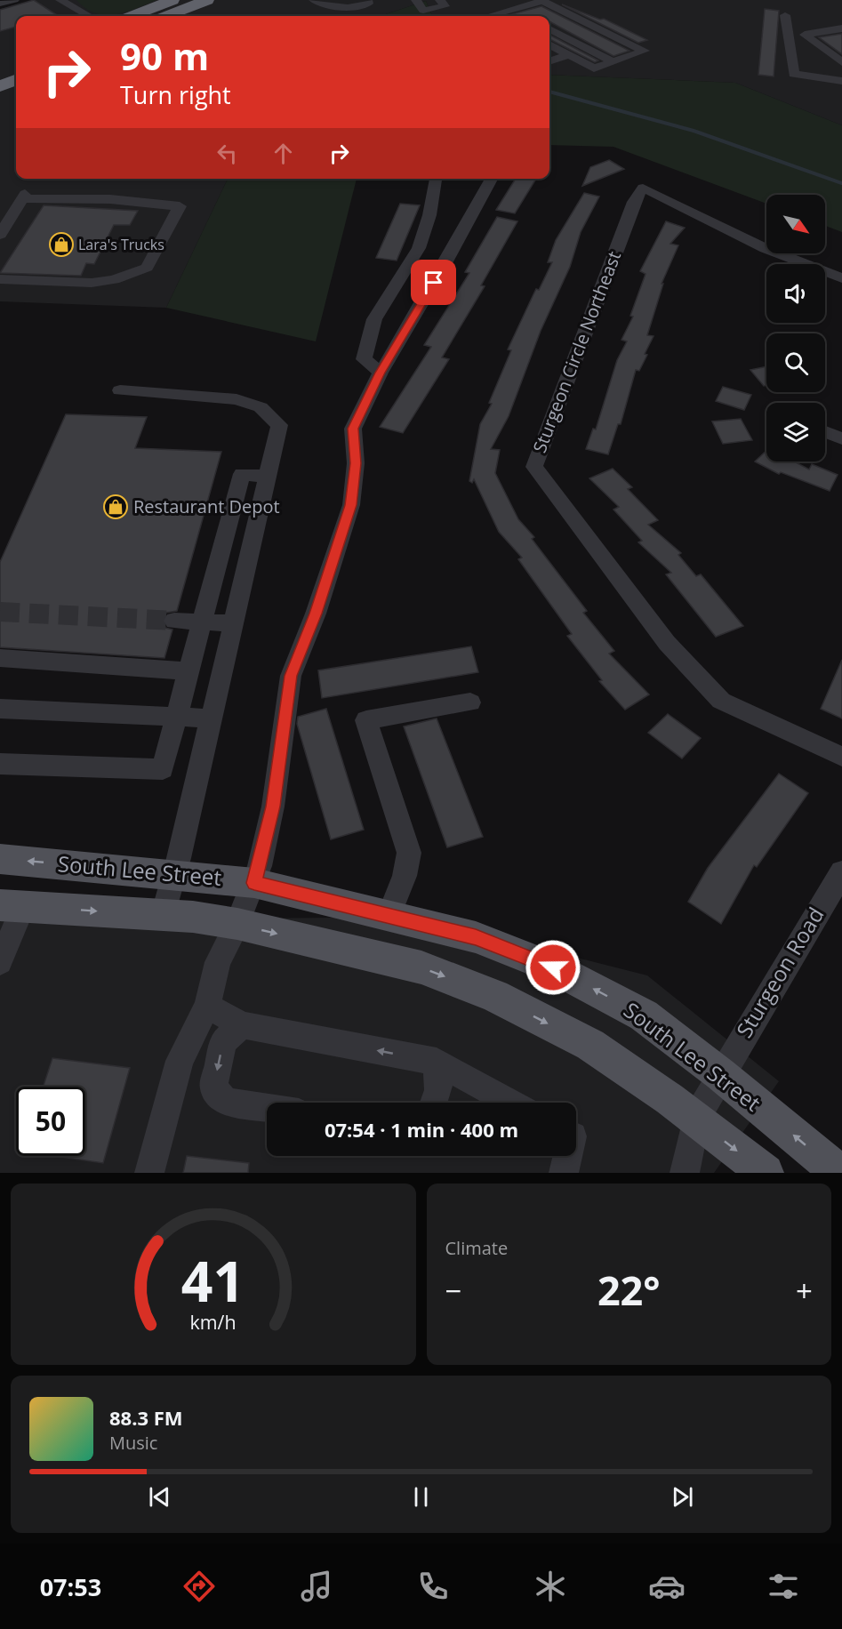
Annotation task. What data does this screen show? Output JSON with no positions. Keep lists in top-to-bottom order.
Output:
{
  "streets": {
    "main road": ["South Lee Street"],
    "street": ["Sturgeon Circle Northeast", "Sturgeon Road"]
  },
  "crossings": [
    ["South Lee Street", "Sturgeon Road"]
  ],
  "places": {
    "shop": ["Lara's Trucks", "Restaurant Depot"]
  },
  "north": "bottom right",
  "page": {
    "turn": ["90 m", "Turn right"],
    "limit": "50",
    "trip": "07:54 · 1 min · 400 m",
    "tile": "Climate",
    "heat": ["−", "22°", "+"],
    "song": ["88.3 FM", "Music"],
    "tabs": "07:53",
    "gauge": ["41", "km/h"]
  }
}
